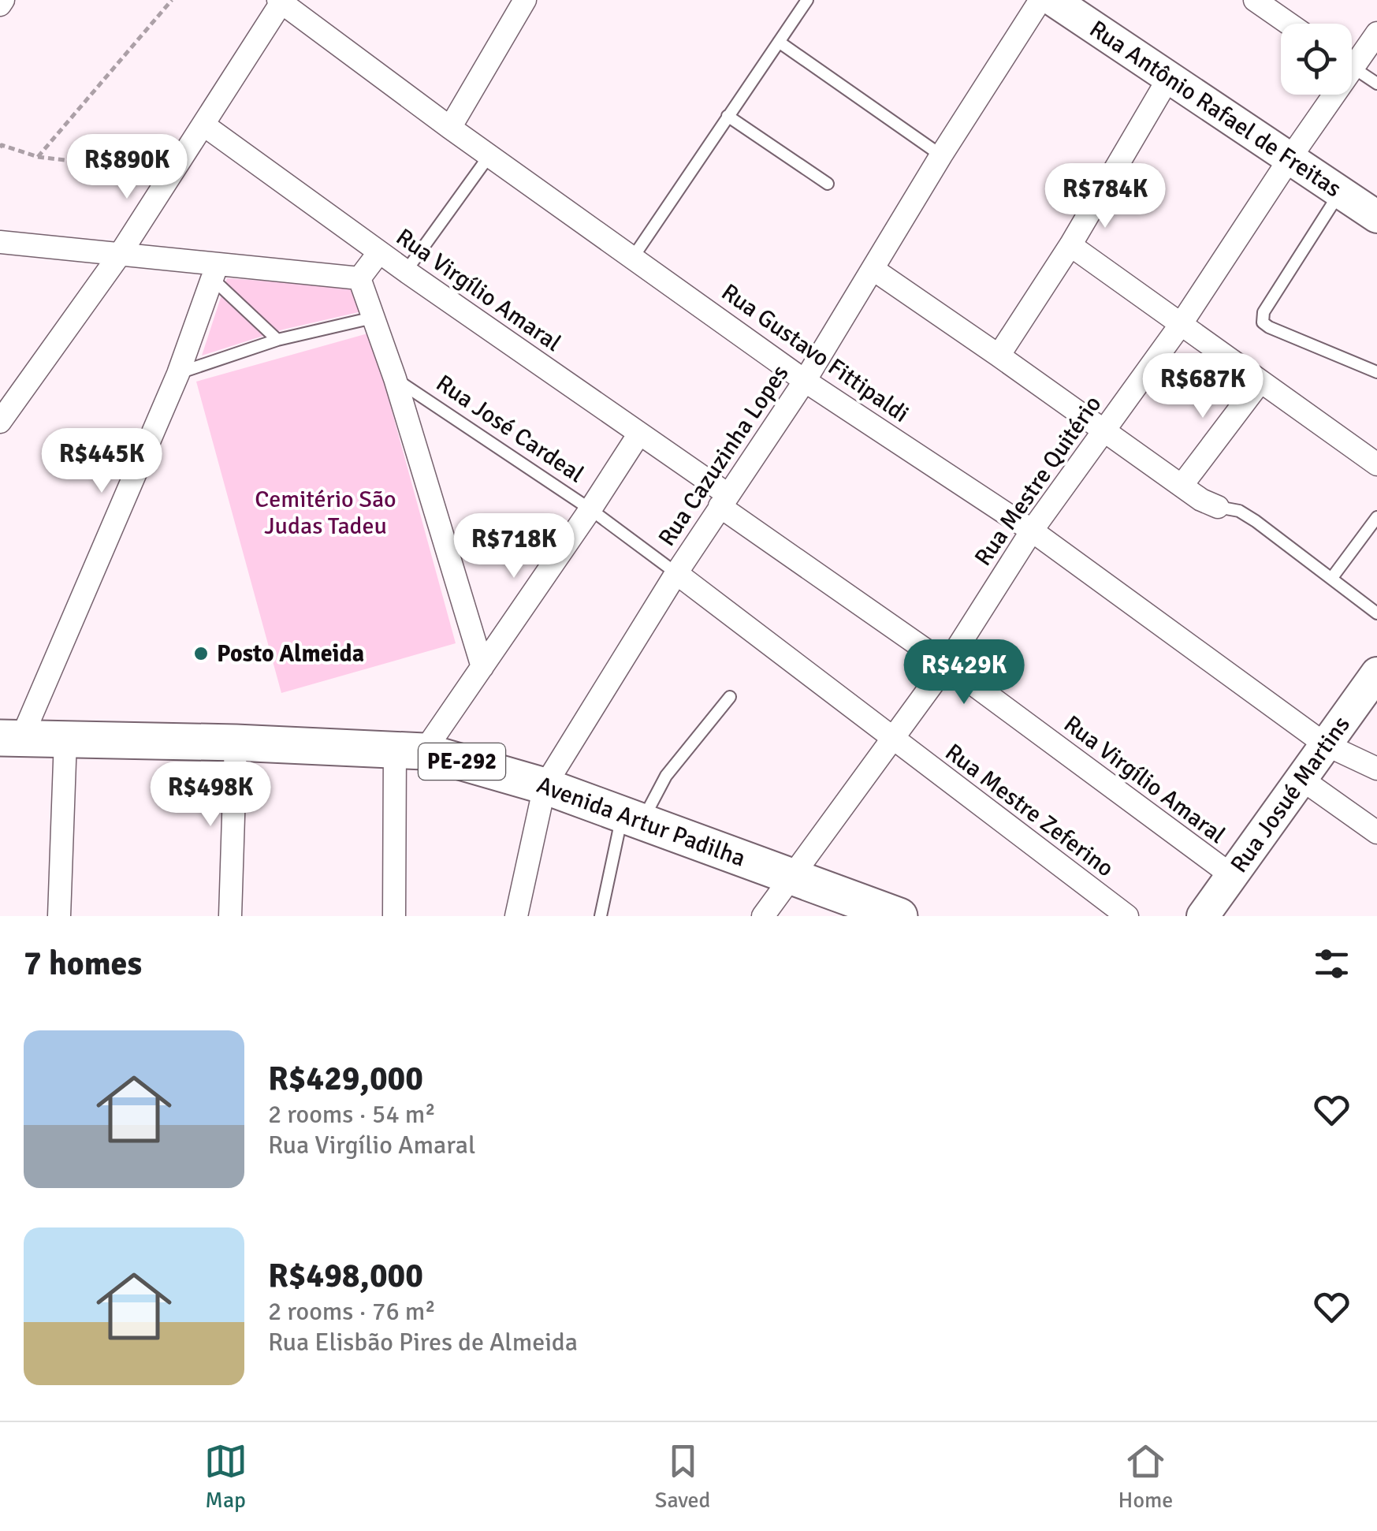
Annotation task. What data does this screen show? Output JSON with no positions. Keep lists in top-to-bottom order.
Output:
{
  "streets": {
    "main road": ["PE-292", "Avenida Artur Padilha"],
    "street": [
      "Rua Antônio Rafael de Freitas",
      "Rua Virgílio Amaral",
      "Rua Gustavo Fittipaldi",
      "Rua Cazuzinha Lopes",
      "Rua Mestre Quitério",
      "Rua Josué Martins",
      "Rua Mestre Zeferino"
    ],
    "lane": ["Rua José Cardeal"]
  },
  "crossings": [
    ["Rua Antônio Rafael de Freitas", "Rua Mestre Quitério"],
    ["Rua Virgílio Amaral", "Rua Cazuzinha Lopes"],
    ["Rua Virgílio Amaral", "Rua Mestre Quitério"],
    ["Rua Virgílio Amaral", "Rua Josué Martins"],
    ["Rua Gustavo Fittipaldi", "Rua Cazuzinha Lopes"],
    ["Rua Gustavo Fittipaldi", "Rua Mestre Quitério"],
    ["Rua Gustavo Fittipaldi", "Rua Josué Martins"],
    ["Rua José Cardeal", "Rua Cazuzinha Lopes"],
    ["Rua José Cardeal", "Rua Mestre Zeferino"],
    ["Rua Cazuzinha Lopes", "Rua Mestre Zeferino"],
    ["Rua Cazuzinha Lopes", "Avenida Artur Padilha"],
    ["Rua Mestre Quitério", "Rua Mestre Zeferino"],
    ["Rua Mestre Quitério", "Avenida Artur Padilha"]
  ],
  "parks": ["Cemitério São Judas Tadeu"],
  "places": ["Posto Almeida"],
  "page": {
    "price": [
      "R$890K",
      "R$784K",
      "R$687K",
      "R$445K",
      "R$718K",
      "R$429K",
      "R$498K"
    ],
    "heading": "7 homes",
    "list": [
      {
        "name": "R$429,000",
        "note": "2 rooms · 54 m² · Rua Virgílio Amaral"
      },
      {
        "name": "R$498,000",
        "note": "2 rooms · 76 m² · Rua Elisbão Pires de Almeida"
      }
    ],
    "tabs": ["Map", "Saved", "Home"]
  }
}
